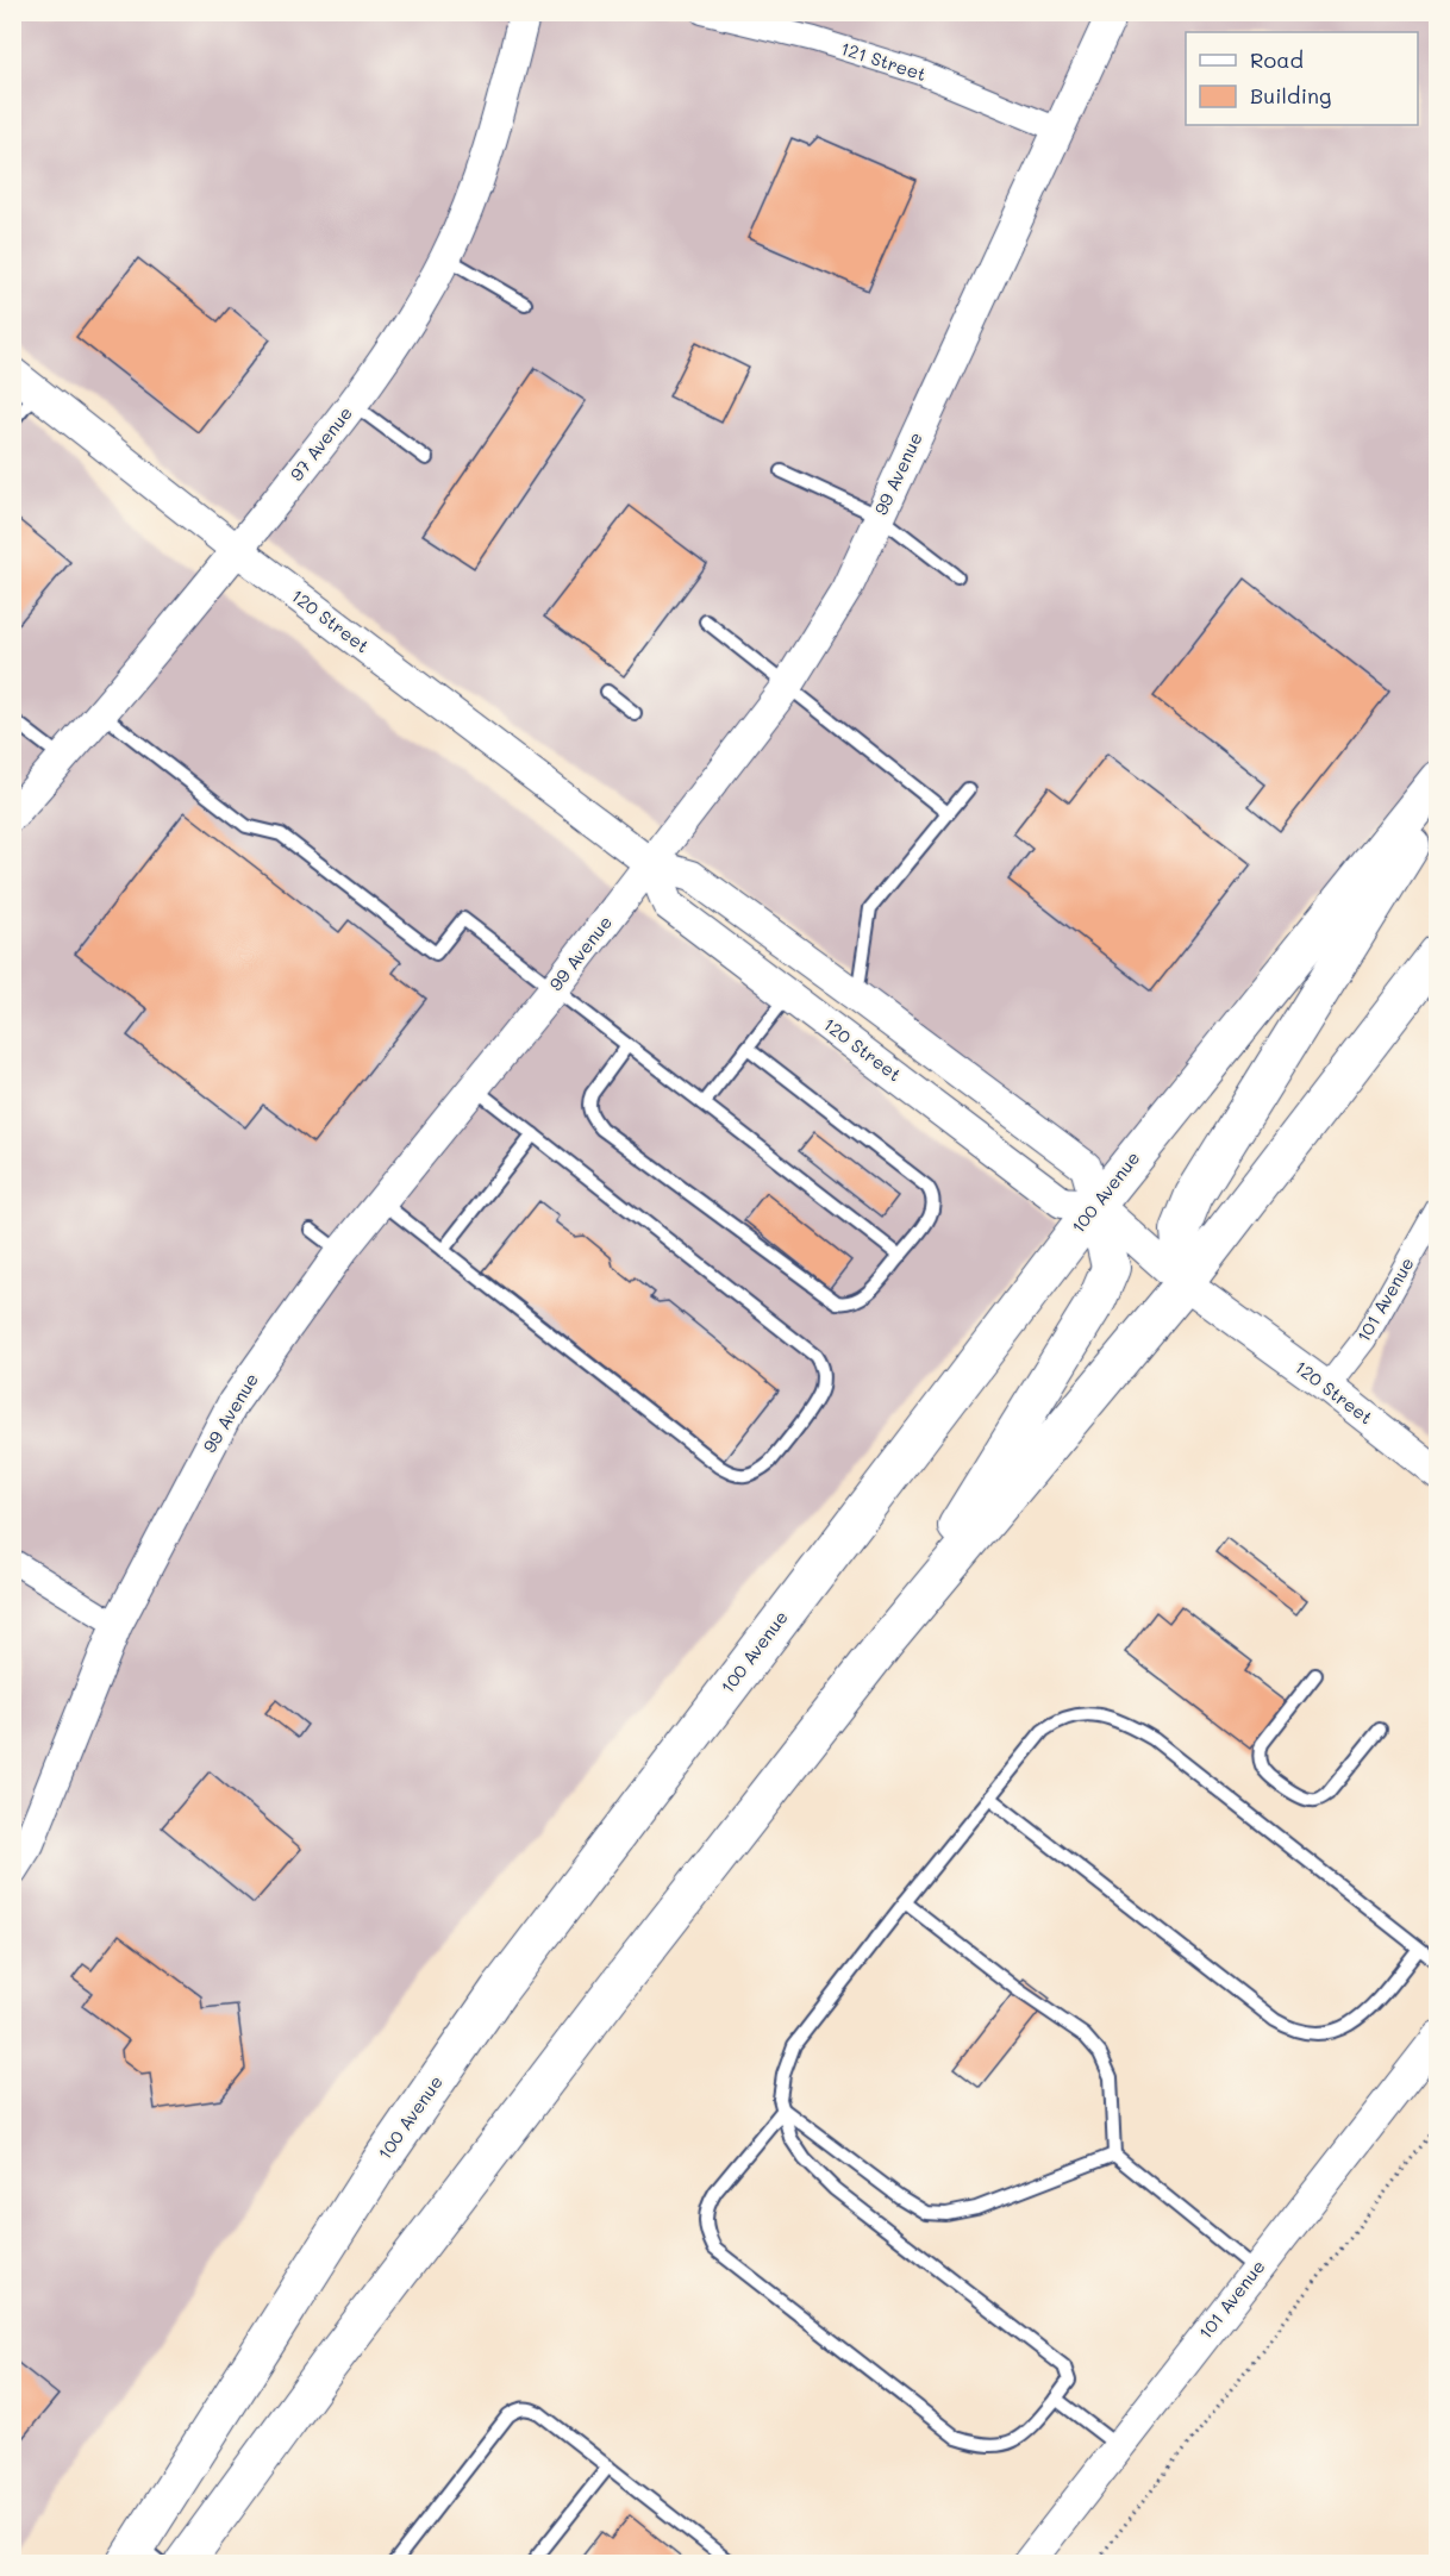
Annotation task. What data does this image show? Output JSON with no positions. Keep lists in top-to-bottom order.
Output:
{
  "streets": {
    "main road": ["100 Avenue"],
    "street": [
      "121 Street",
      "97 Avenue",
      "99 Avenue",
      "120 Street",
      "101 Avenue"
    ]
  },
  "crossings": [
    ["121 Street", "99 Avenue"],
    ["97 Avenue", "120 Street"],
    ["99 Avenue", "120 Street"],
    ["120 Street", "100 Avenue"],
    ["120 Street", "101 Avenue"]
  ],
  "legend": ["Road", "Building"]
}
